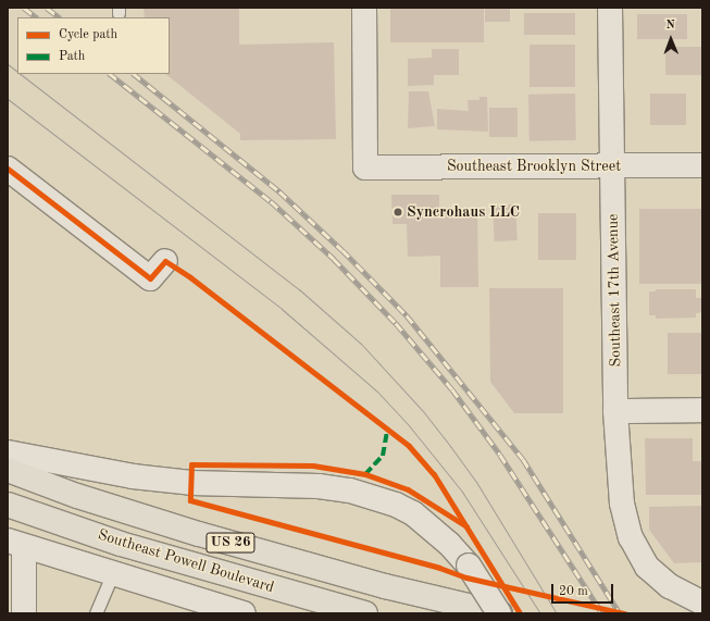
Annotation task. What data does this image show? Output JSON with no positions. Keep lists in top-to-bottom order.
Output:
{
  "streets": {
    "main road": ["US 26", "Southeast Powell Boulevard"],
    "street": ["Southeast Brooklyn Street", "Southeast 17th Avenue"]
  },
  "crossings": [
    ["Southeast Brooklyn Street", "Southeast 17th Avenue"]
  ],
  "places": ["Syncrohaus LLC"],
  "legend": ["Cycle path", "Path"],
  "scale_bar": "20 m",
  "north": "top"
}
